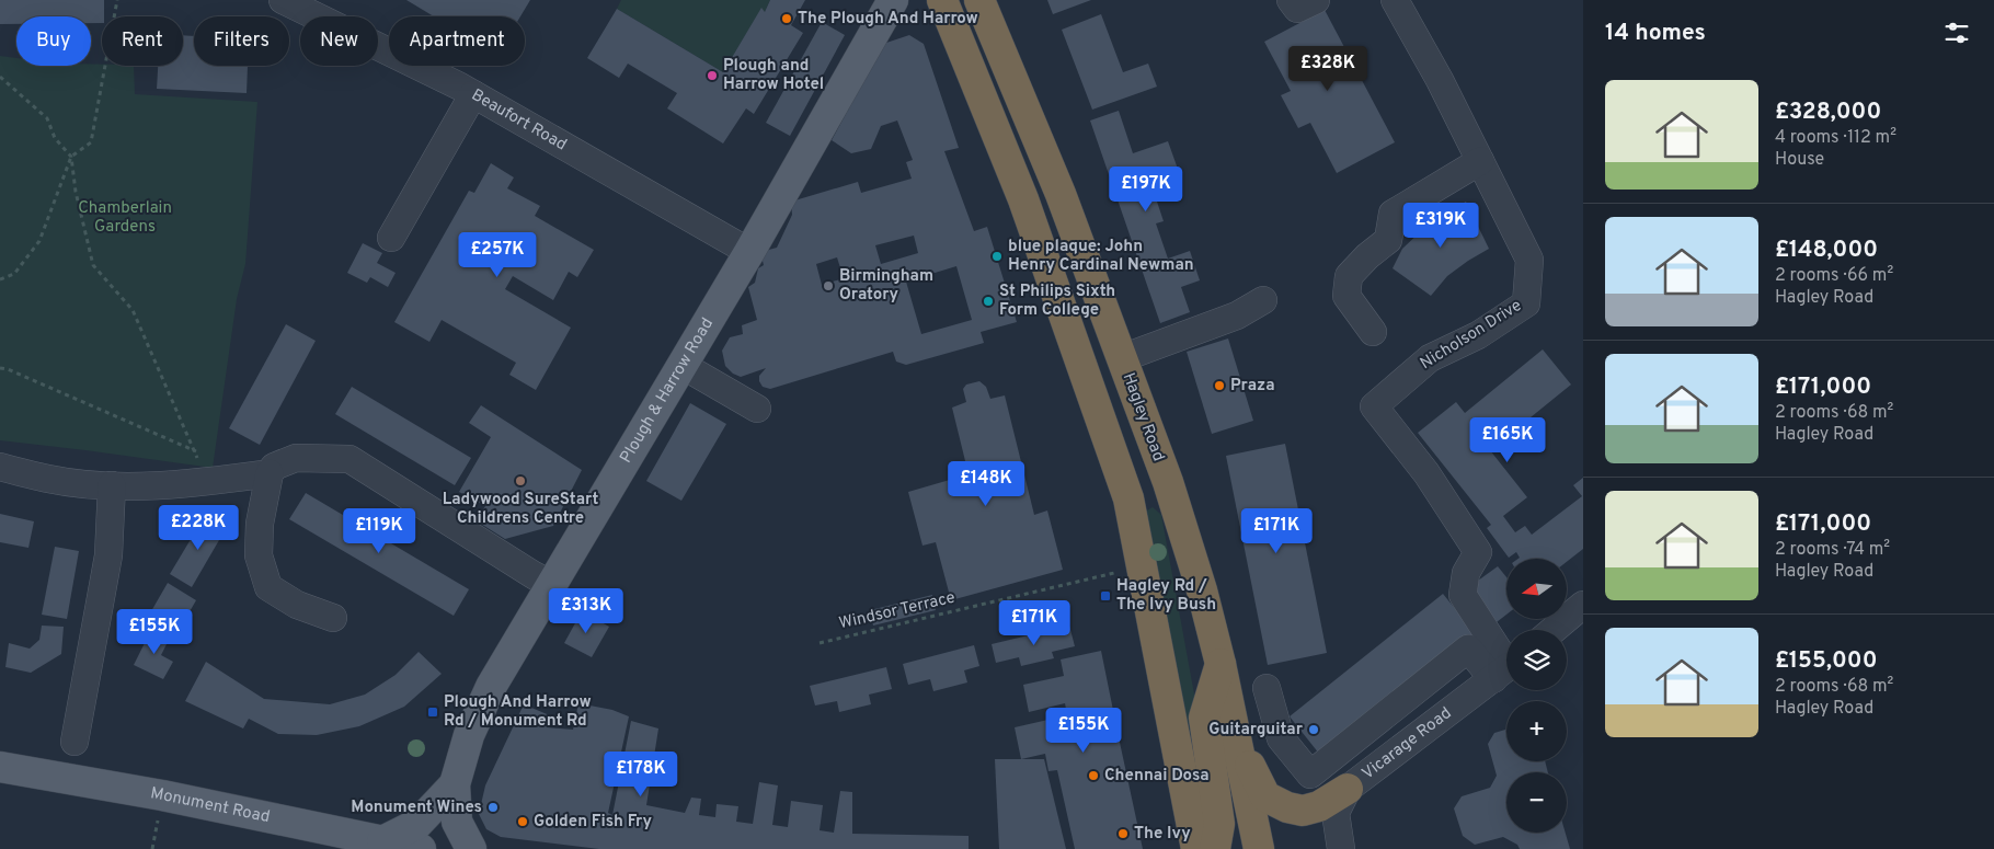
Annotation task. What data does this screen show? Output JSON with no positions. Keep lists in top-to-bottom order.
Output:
{
  "streets": {
    "highway": ["Hagley Road"],
    "main road": ["Plough & Harrow Road", "Monument Road"],
    "street": ["Beaufort Road", "Nicholson Drive", "Vicarage Road"],
    "path": ["Windsor Terrace"]
  },
  "crossings": [
    ["Beaufort Road", "Plough & Harrow Road"],
    ["Nicholson Drive", "Vicarage Road"],
    ["Plough & Harrow Road", "Monument Road"]
  ],
  "parks": ["Chamberlain Gardens"],
  "places": {
    "other": [
      "The Plough And Harrow",
      "Plough and Harrow Hotel",
      "blue plaque: John Henry Cardinal Newman",
      "Birmingham Oratory",
      "St Philips Sixth Form College",
      "Praza",
      "Ladywood SureStart Childrens Centre",
      "Guitarguitar",
      "Chennai Dosa",
      "Monument Wines",
      "Golden Fish Fry",
      "The Ivy"
    ],
    "transit": ["Hagley Rd / The Ivy Bush", "Plough And Harrow Rd / Monument Rd"]
  },
  "north": "left",
  "page": {
    "heading": "14 homes",
    "chip": [
      "Buy",
      "Rent",
      "Filters",
      "New",
      "Apartment"
    ],
    "price": [
      "£328K",
      "£197K",
      "£319K",
      "£257K",
      "£165K",
      "£148K",
      "£228K",
      "£119K",
      "£171K",
      "£313K",
      "£171K",
      "£155K",
      "£155K",
      "£178K"
    ],
    "list": [
      {
        "name": "£328,000",
        "note": "4 rooms · 112 m² · House"
      },
      {
        "name": "£148,000",
        "note": "2 rooms · 66 m² · Hagley Road"
      },
      {
        "name": "£171,000",
        "note": "2 rooms · 68 m² · Hagley Road"
      },
      {
        "name": "£171,000",
        "note": "2 rooms · 74 m² · Hagley Road"
      },
      {
        "name": "£155,000",
        "note": "2 rooms · 68 m² · Hagley Road"
      }
    ],
    "map_buttons": ["+", "−"]
  }
}
